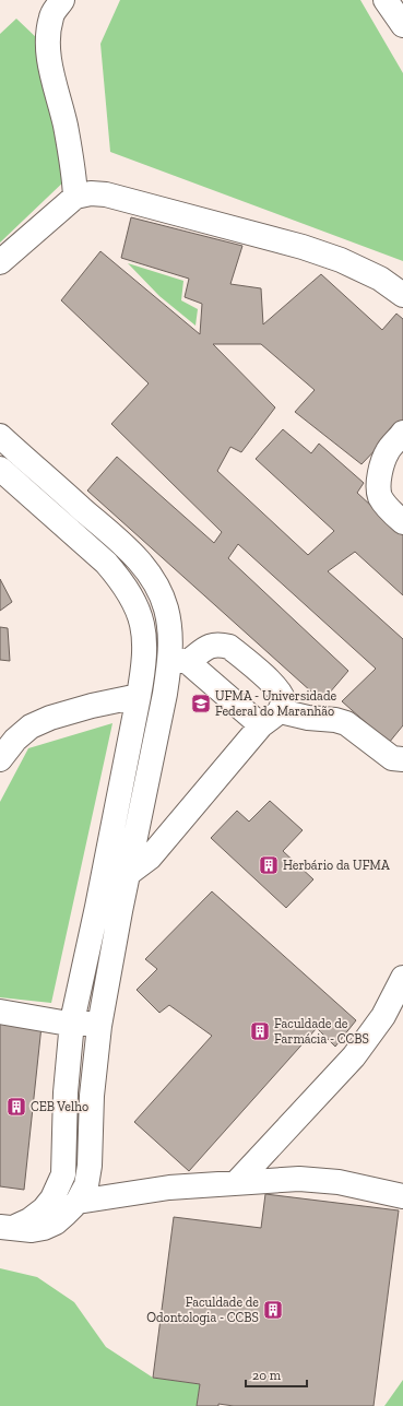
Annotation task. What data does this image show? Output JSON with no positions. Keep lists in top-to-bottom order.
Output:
{
  "places": {
    "school or university": ["UFMA - Universidade Federal do Maranhão"],
    "building": [
      "Herbário da UFMA",
      "Faculdade de Farmácia - CCBS",
      "CEB Velho",
      "Faculdade de Odontologia - CCBS"
    ]
  },
  "scale_bar": "20 m"
}
